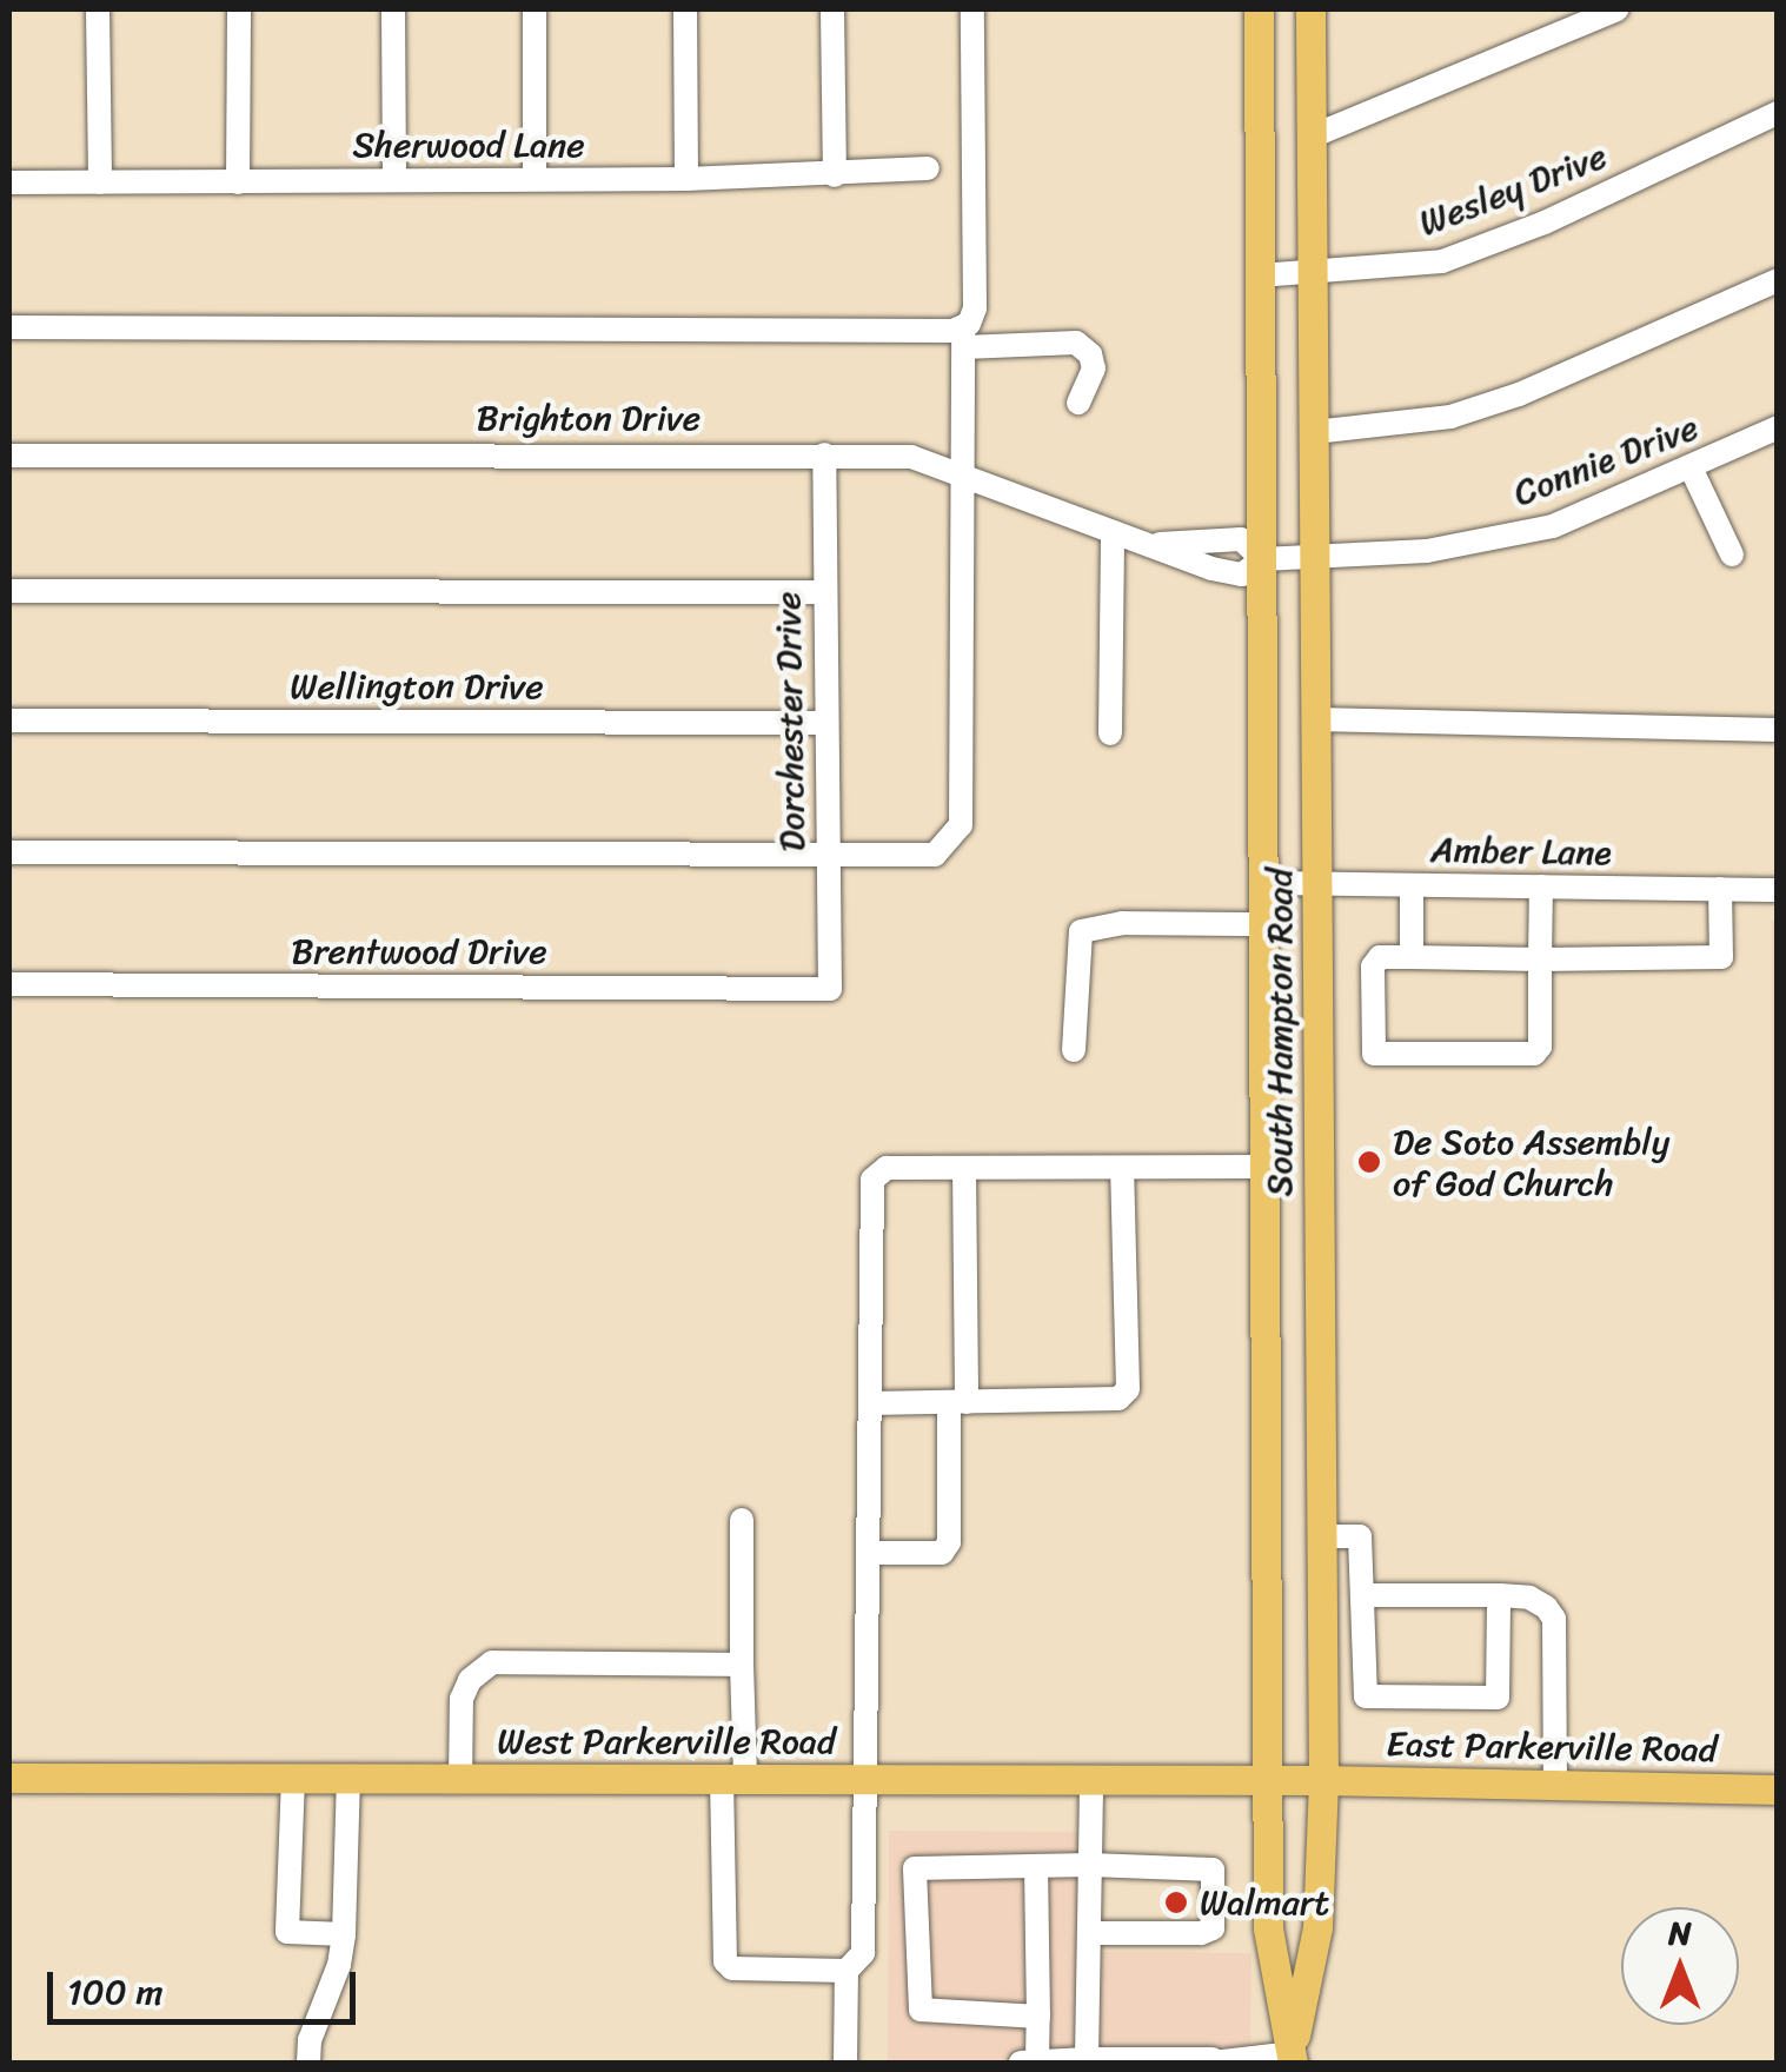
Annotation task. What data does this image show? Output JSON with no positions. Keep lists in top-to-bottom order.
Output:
{
  "streets": {
    "main road": ["South Hampton Road", "West Parkerville Road", "East Parkerville Road"],
    "street": [
      "Sherwood Lane",
      "Wesley Drive",
      "Brighton Drive",
      "Connie Drive",
      "Wellington Drive",
      "Dorchester Drive",
      "Amber Lane",
      "Brentwood Drive"
    ]
  },
  "crossings": [
    ["Wesley Drive", "South Hampton Road"],
    ["Brighton Drive", "Connie Drive"],
    ["Brighton Drive", "Dorchester Drive"],
    ["Brighton Drive", "South Hampton Road"],
    ["Connie Drive", "South Hampton Road"],
    ["Wellington Drive", "Dorchester Drive"],
    ["Dorchester Drive", "Brentwood Drive"],
    ["Amber Lane", "South Hampton Road"],
    ["South Hampton Road", "West Parkerville Road"],
    ["South Hampton Road", "East Parkerville Road"],
    ["West Parkerville Road", "East Parkerville Road"]
  ],
  "places": ["De Soto Assembly of God Church", "Walmart"],
  "scale_bar": "100 m",
  "north": "top"
}
